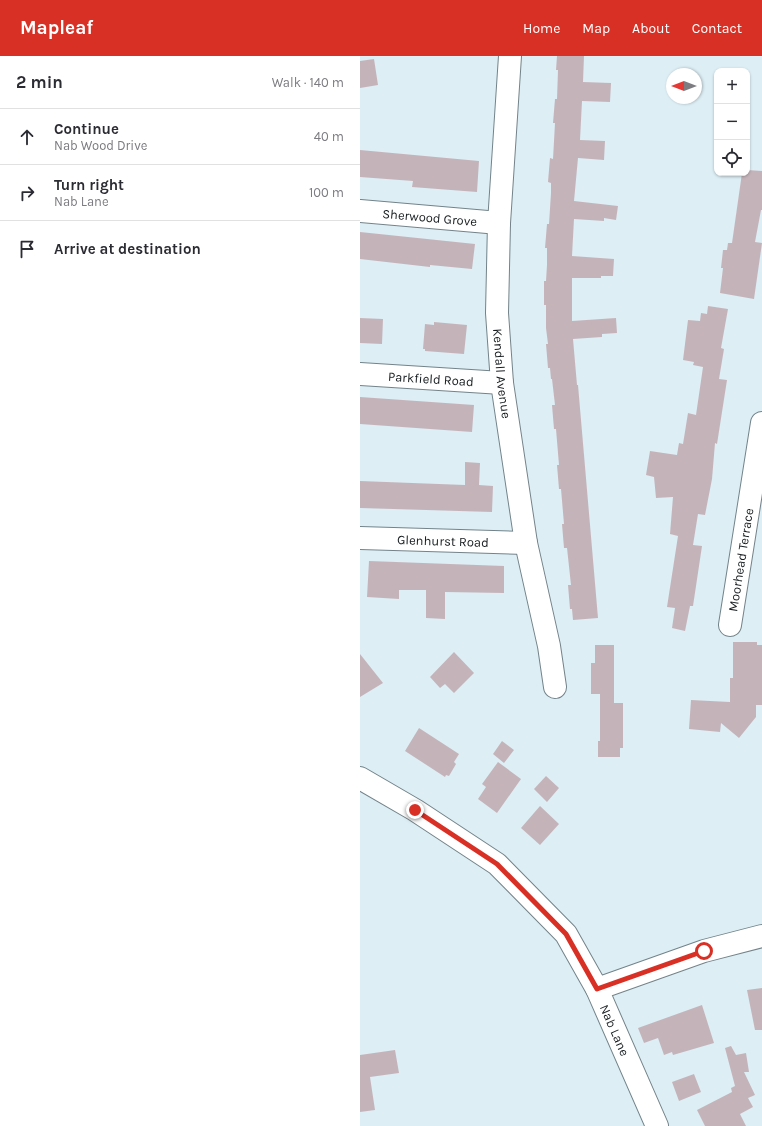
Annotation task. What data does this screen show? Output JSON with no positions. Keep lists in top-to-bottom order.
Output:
{
  "streets": {
    "street": [
      "Sherwood Grove",
      "Kendall Avenue",
      "Parkfield Road",
      "Glenhurst Road",
      "Moorhead Terrace",
      "Nab Lane"
    ]
  },
  "crossings": [
    ["Sherwood Grove", "Kendall Avenue"],
    ["Kendall Avenue", "Parkfield Road"],
    ["Kendall Avenue", "Glenhurst Road"]
  ],
  "north": "left",
  "page": {
    "header": "Mapleaf",
    "nav": [
      "Home",
      "Map",
      "About",
      "Contact"
    ],
    "heading": ["2 min", "Walk · 140 m"],
    "map_buttons": ["+", "−"],
    "list": [
      ["Continue", "Nab Wood Drive", "40 m"],
      ["Turn right", "Nab Lane", "100 m"],
      "Arrive at destination"
    ]
  }
}
